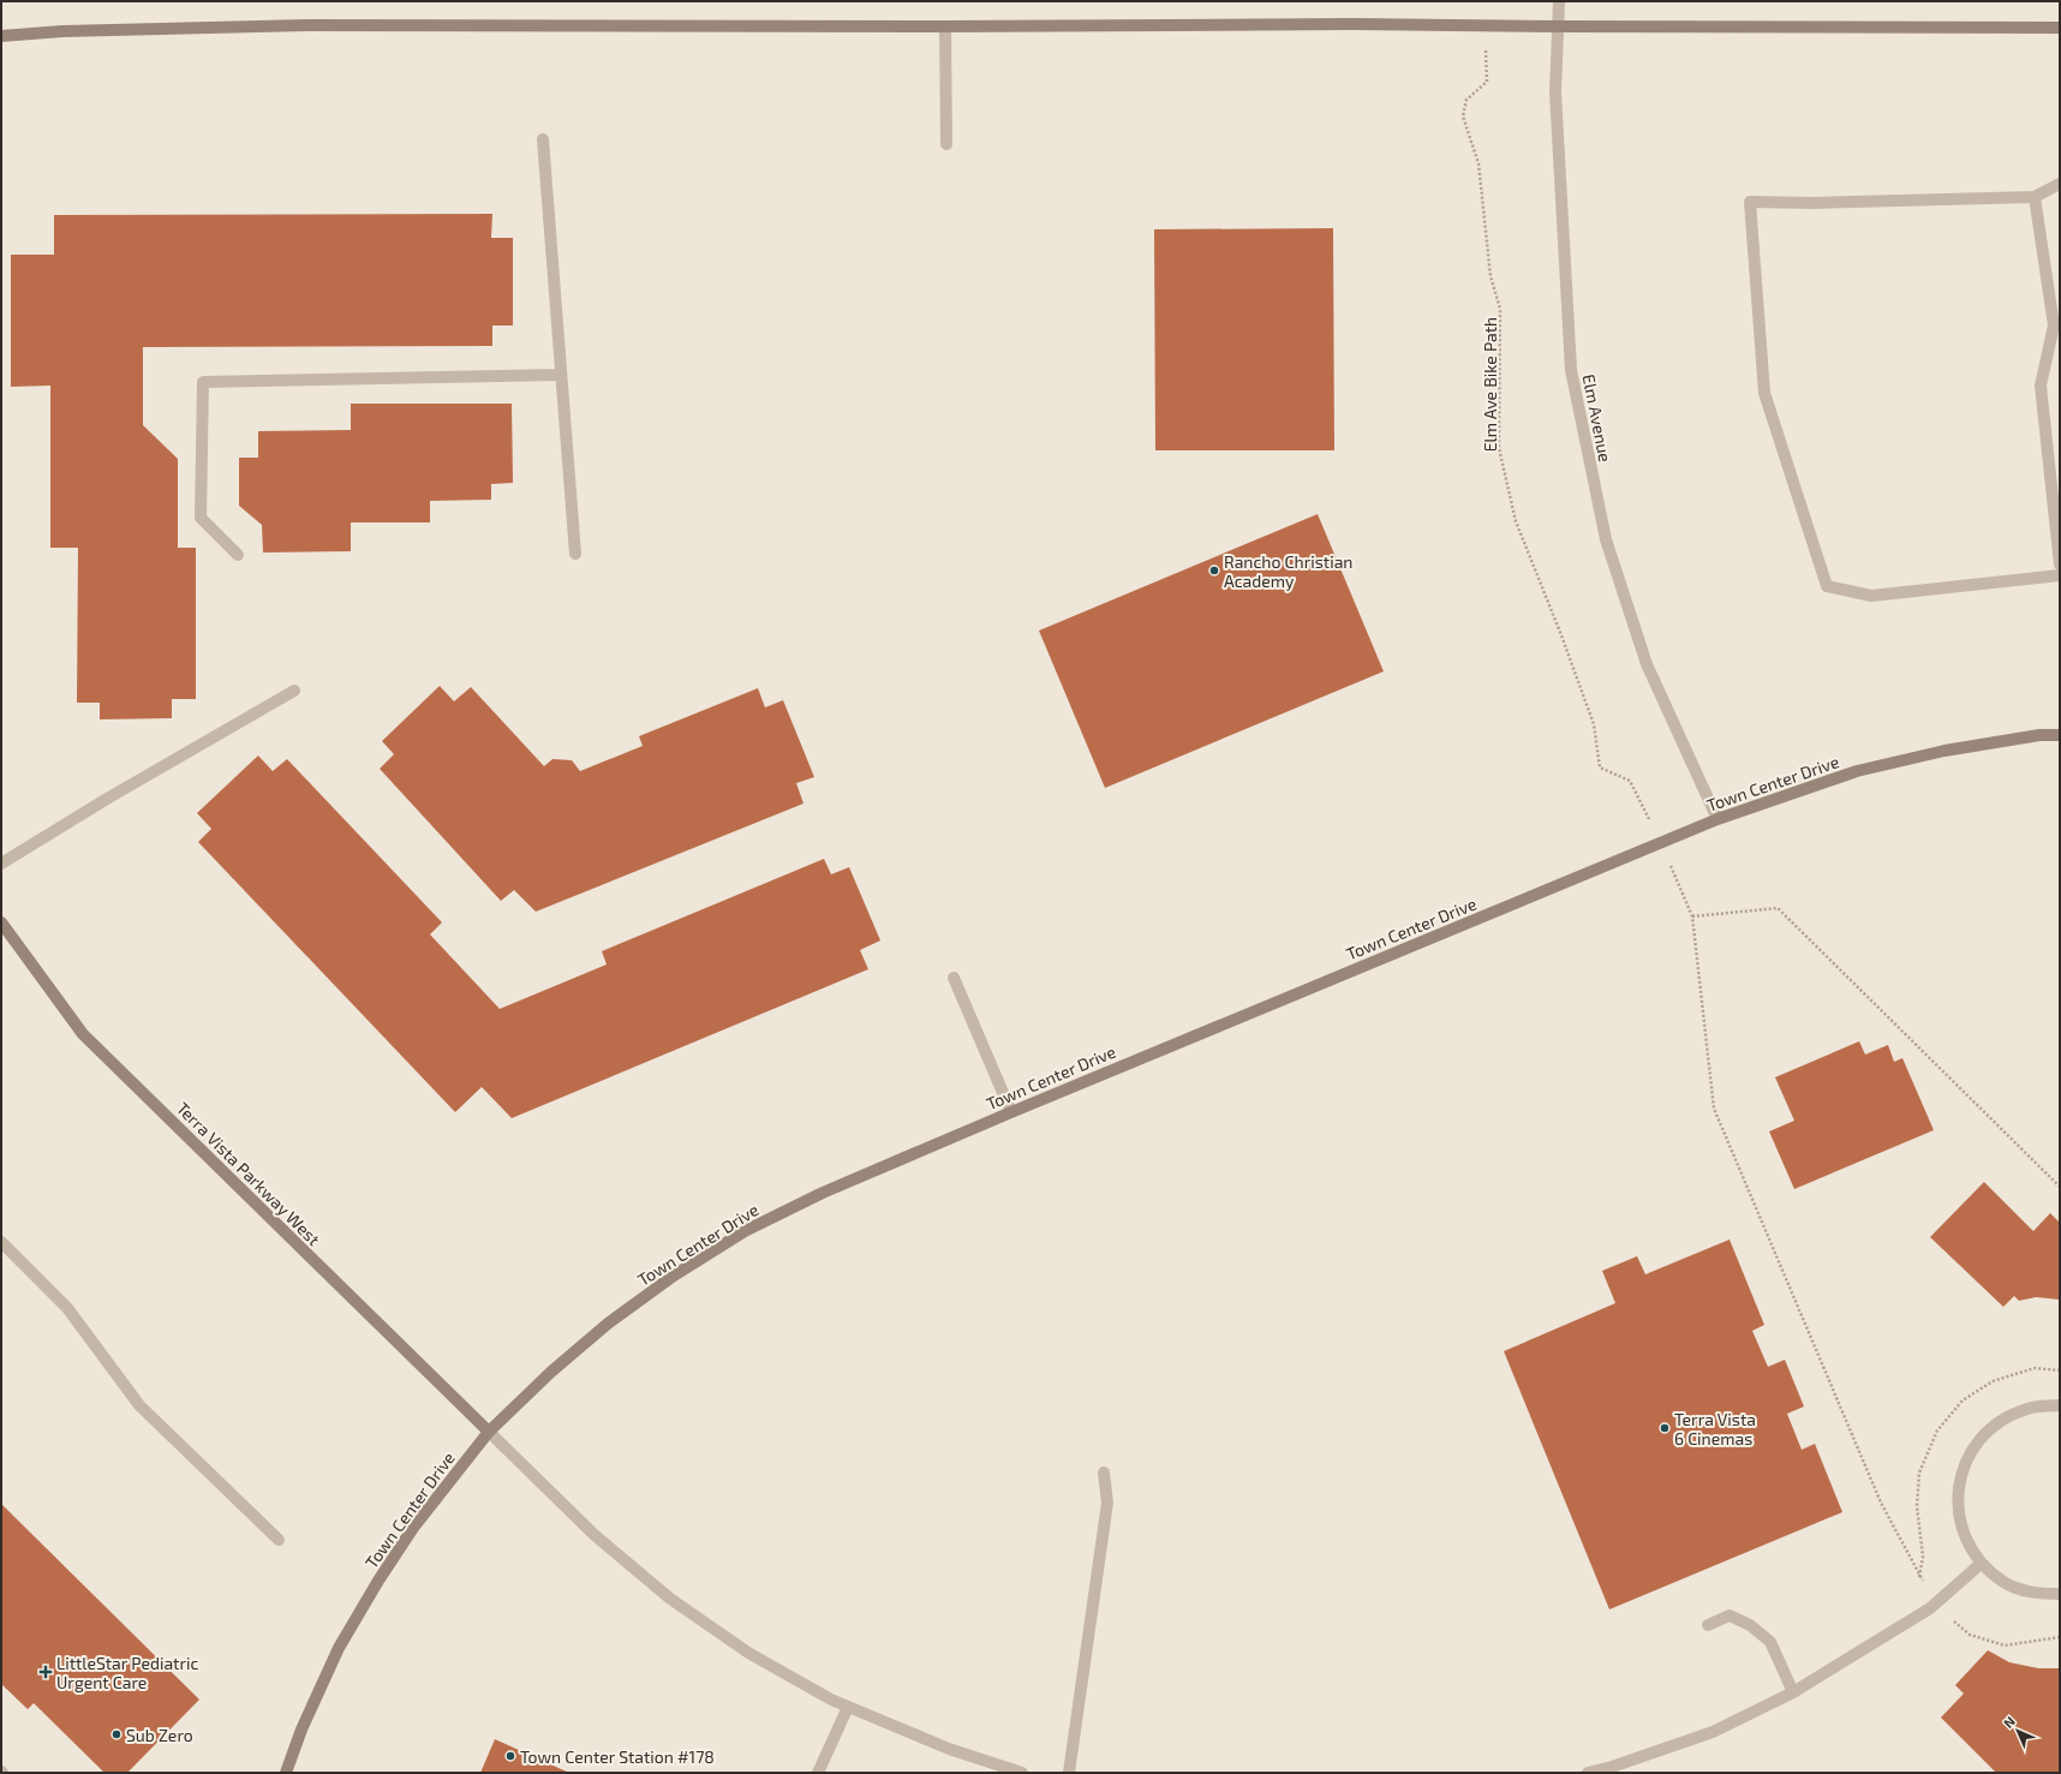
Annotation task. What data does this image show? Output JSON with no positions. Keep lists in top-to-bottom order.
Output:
{
  "streets": {
    "street": ["Elm Avenue", "Town Center Drive", "Terra Vista Parkway West"],
    "path": ["Elm Ave Bike Path"]
  },
  "crossings": [
    ["Elm Avenue", "Town Center Drive"],
    ["Town Center Drive", "Terra Vista Parkway West"]
  ],
  "places": {
    "other": [
      "Rancho Christian Academy",
      "Terra Vista 6 Cinemas",
      "Sub Zero",
      "Town Center Station #178"
    ],
    "health": ["LittleStar Pediatric Urgent Care"]
  },
  "north": "top left"
}
